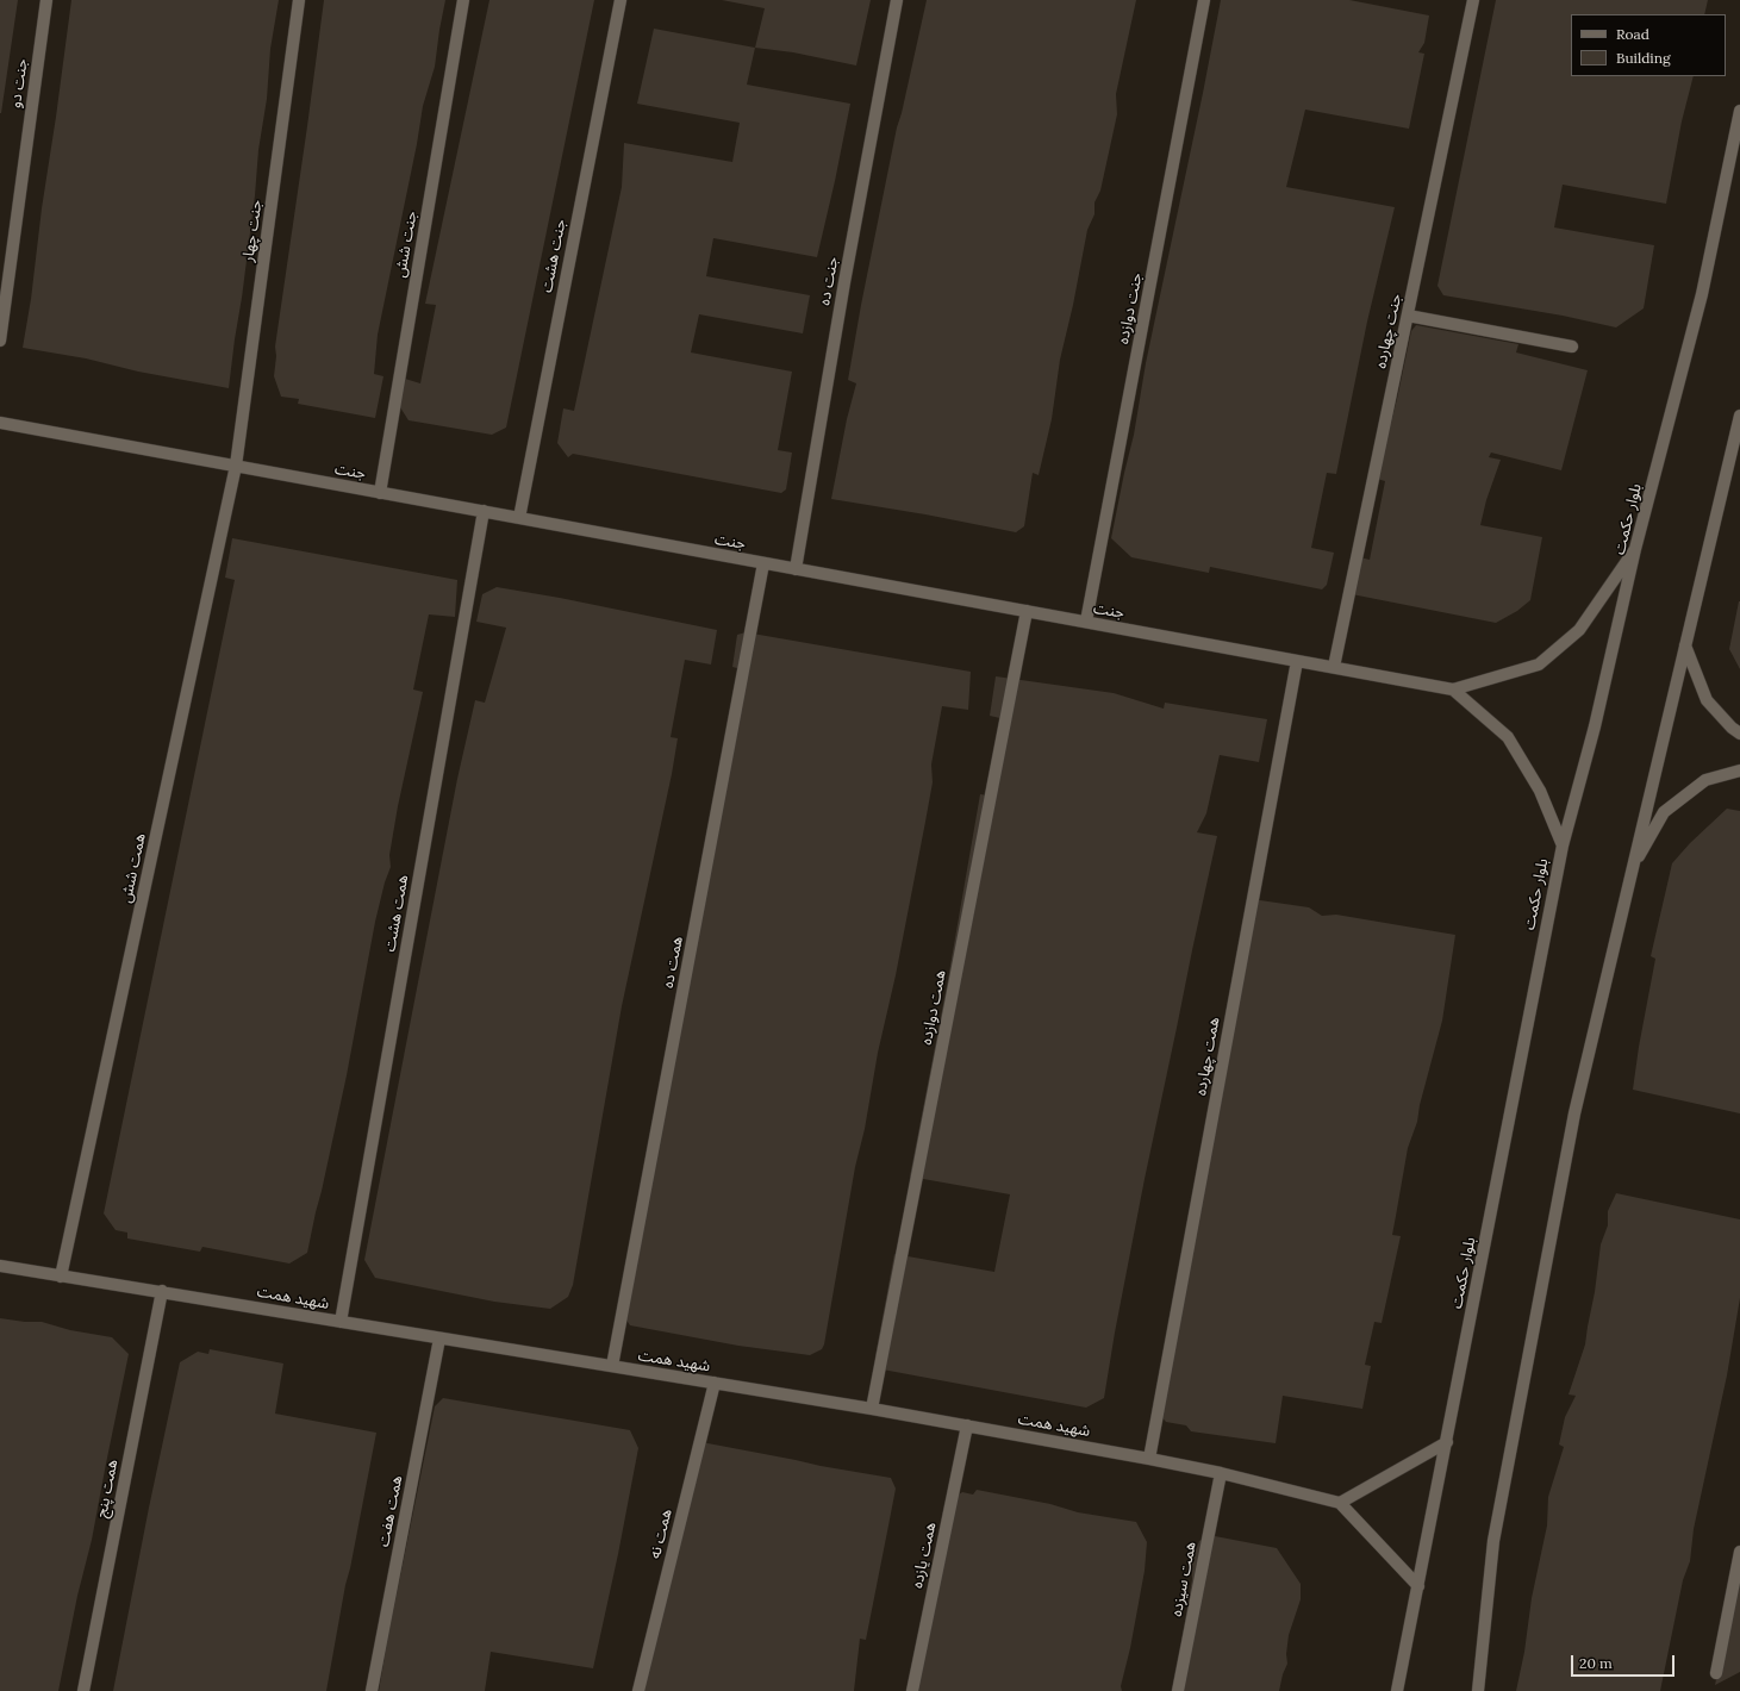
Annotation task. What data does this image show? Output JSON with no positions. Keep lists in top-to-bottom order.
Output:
{
  "streets": {
    "street": [
      "جنت دو",
      "جنت چهار",
      "جنت شش",
      "جنت هشت",
      "جنت ده",
      "جنت دوازده",
      "جنت چهارده",
      "جنت",
      "بلوار حکمت",
      "همت شش",
      "همت هشت",
      "همت ده",
      "همت دوازده",
      "همت چهارده",
      "شهید همت",
      "همت پنج",
      "همت هفت",
      "همت نه",
      "همت یازده",
      "همت سیزده"
    ]
  },
  "crossings": [
    ["جنت چهار", "جنت"],
    ["جنت چهار", "همت شش"],
    ["جنت شش", "جنت"],
    ["جنت هشت", "جنت"],
    ["جنت ده", "جنت"],
    ["جنت دوازده", "جنت"],
    ["جنت چهارده", "جنت"],
    ["جنت", "همت شش"],
    ["جنت", "همت هشت"],
    ["جنت", "همت ده"],
    ["جنت", "همت دوازده"],
    ["جنت", "همت چهارده"],
    ["همت شش", "شهید همت"],
    ["همت هشت", "شهید همت"],
    ["همت ده", "شهید همت"],
    ["همت دوازده", "شهید همت"],
    ["همت چهارده", "شهید همت"],
    ["شهید همت", "همت پنج"],
    ["شهید همت", "همت هفت"],
    ["شهید همت", "همت نه"],
    ["شهید همت", "همت یازده"],
    ["شهید همت", "همت سیزده"]
  ],
  "legend": ["Road", "Building"],
  "scale_bar": "20 m"
}
